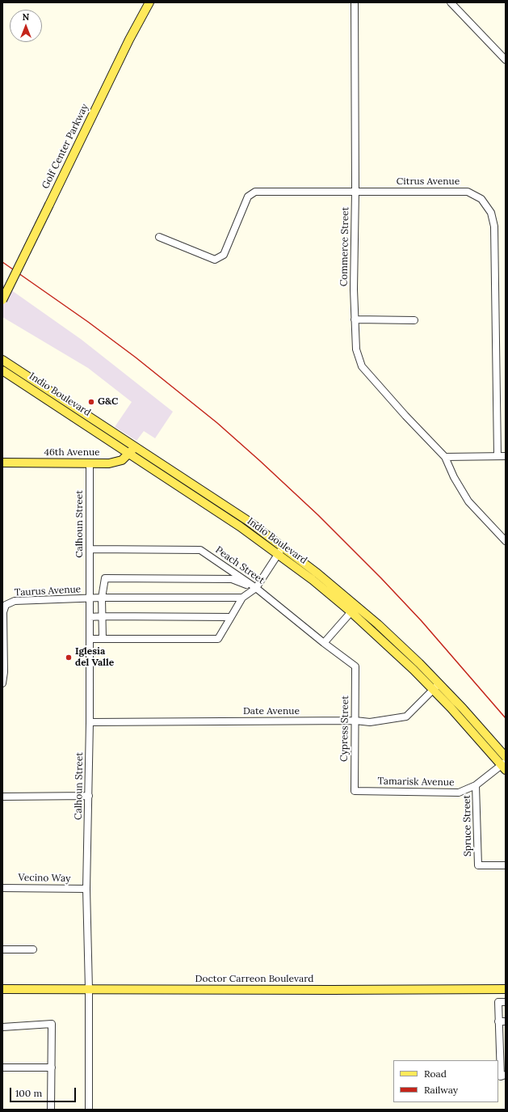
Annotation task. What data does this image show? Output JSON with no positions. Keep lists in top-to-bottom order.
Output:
{
  "streets": {
    "main road": [
      "Golf Center Parkway",
      "Indio Boulevard",
      "46th Avenue",
      "Doctor Carreon Boulevard"
    ],
    "street": [
      "Citrus Avenue",
      "Commerce Street",
      "Calhoun Street",
      "Peach Street",
      "Taurus Avenue",
      "Date Avenue",
      "Cypress Street",
      "Tamarisk Avenue",
      "Spruce Street",
      "Vecino Way"
    ]
  },
  "crossings": [
    ["Citrus Avenue", "Commerce Street"],
    ["Indio Boulevard", "46th Avenue"],
    ["Indio Boulevard", "Date Avenue"],
    ["Indio Boulevard", "Tamarisk Avenue"],
    ["46th Avenue", "Calhoun Street"],
    ["Calhoun Street", "Peach Street"],
    ["Calhoun Street", "Taurus Avenue"],
    ["Calhoun Street", "Date Avenue"],
    ["Calhoun Street", "Vecino Way"],
    ["Calhoun Street", "Doctor Carreon Boulevard"],
    ["Peach Street", "Cypress Street"],
    ["Date Avenue", "Cypress Street"],
    ["Cypress Street", "Tamarisk Avenue"],
    ["Tamarisk Avenue", "Spruce Street"]
  ],
  "places": ["G&C", "Iglesia del Valle"],
  "legend": ["Road", "Railway"],
  "scale_bar": "100 m",
  "north": "top"
}
